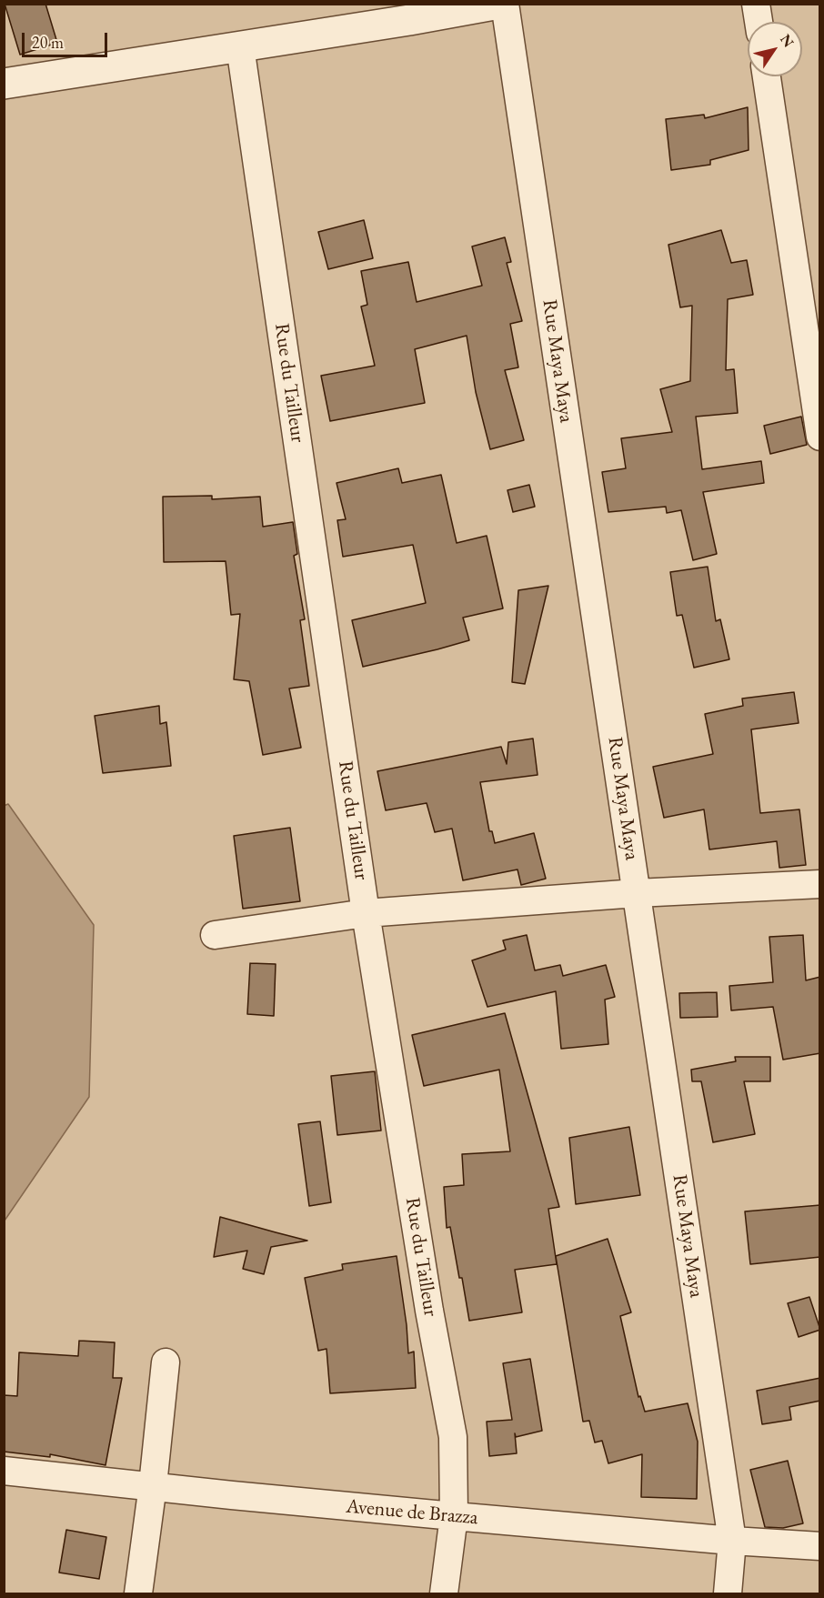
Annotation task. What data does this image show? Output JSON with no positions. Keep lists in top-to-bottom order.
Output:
{
  "streets": {
    "street": ["Rue Maya Maya", "Rue du Tailleur", "Avenue de Brazza"]
  },
  "crossings": [
    ["Rue Maya Maya", "Avenue de Brazza"],
    ["Rue du Tailleur", "Avenue de Brazza"]
  ],
  "scale_bar": "20 m",
  "north": "top right"
}
